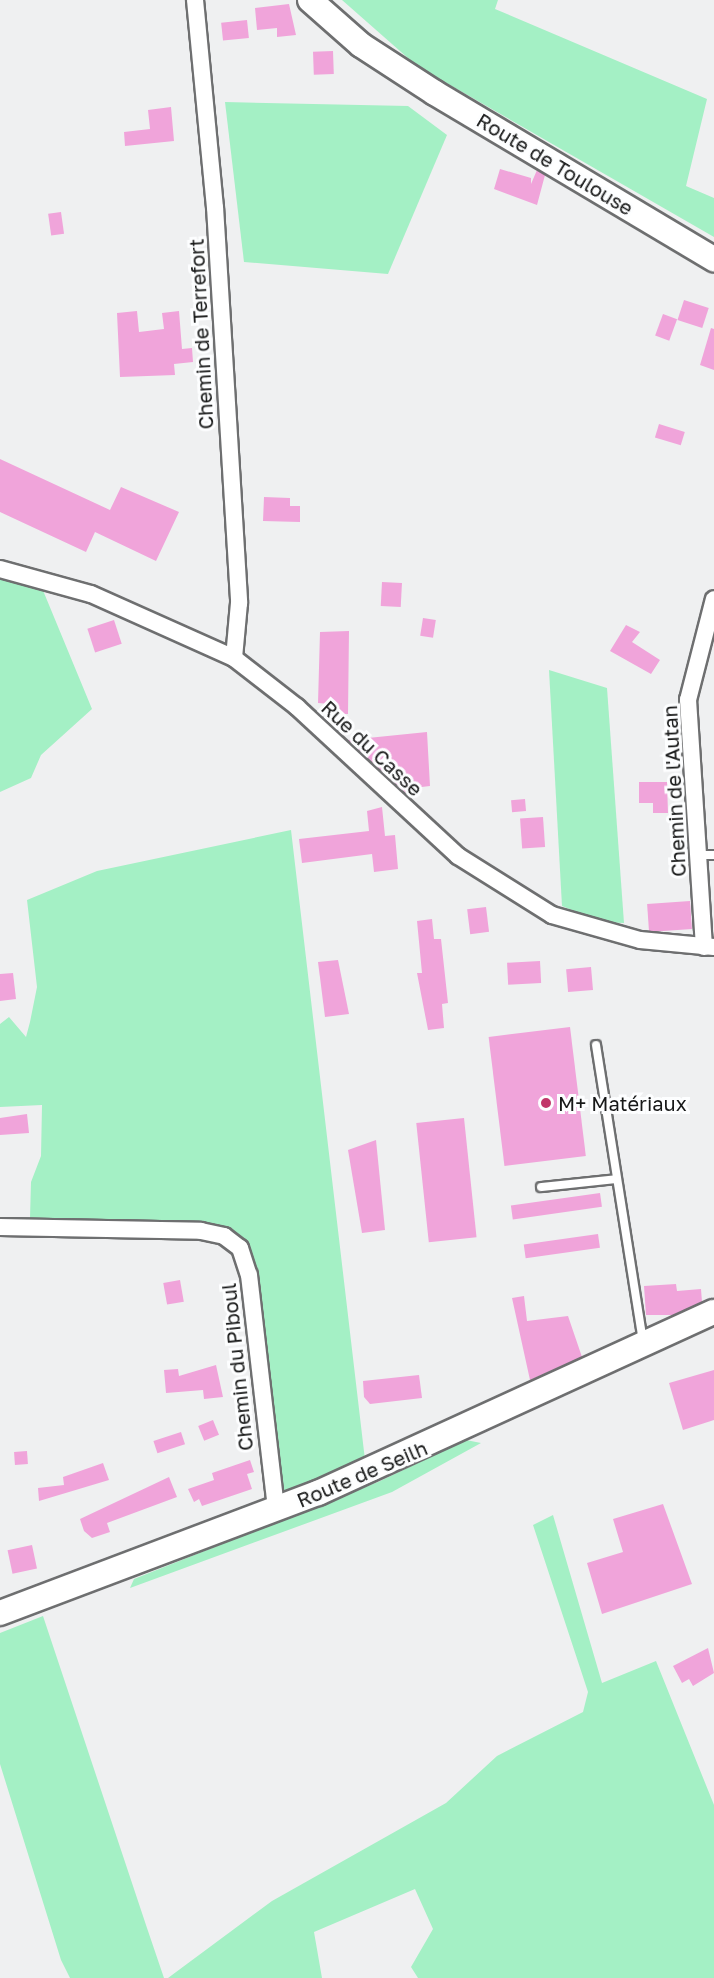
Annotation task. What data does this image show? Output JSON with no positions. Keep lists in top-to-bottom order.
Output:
{
  "streets": {
    "street": [
      "Route de Toulouse",
      "Chemin de Terrefort",
      "Rue du Casse",
      "Chemin de l'Autan",
      "Chemin du Piboul",
      "Route de Seilh"
    ]
  },
  "crossings": [
    ["Chemin de Terrefort", "Rue du Casse"],
    ["Rue du Casse", "Chemin de l'Autan"],
    ["Chemin du Piboul", "Route de Seilh"]
  ],
  "places": ["M+ Matériaux"]
}
